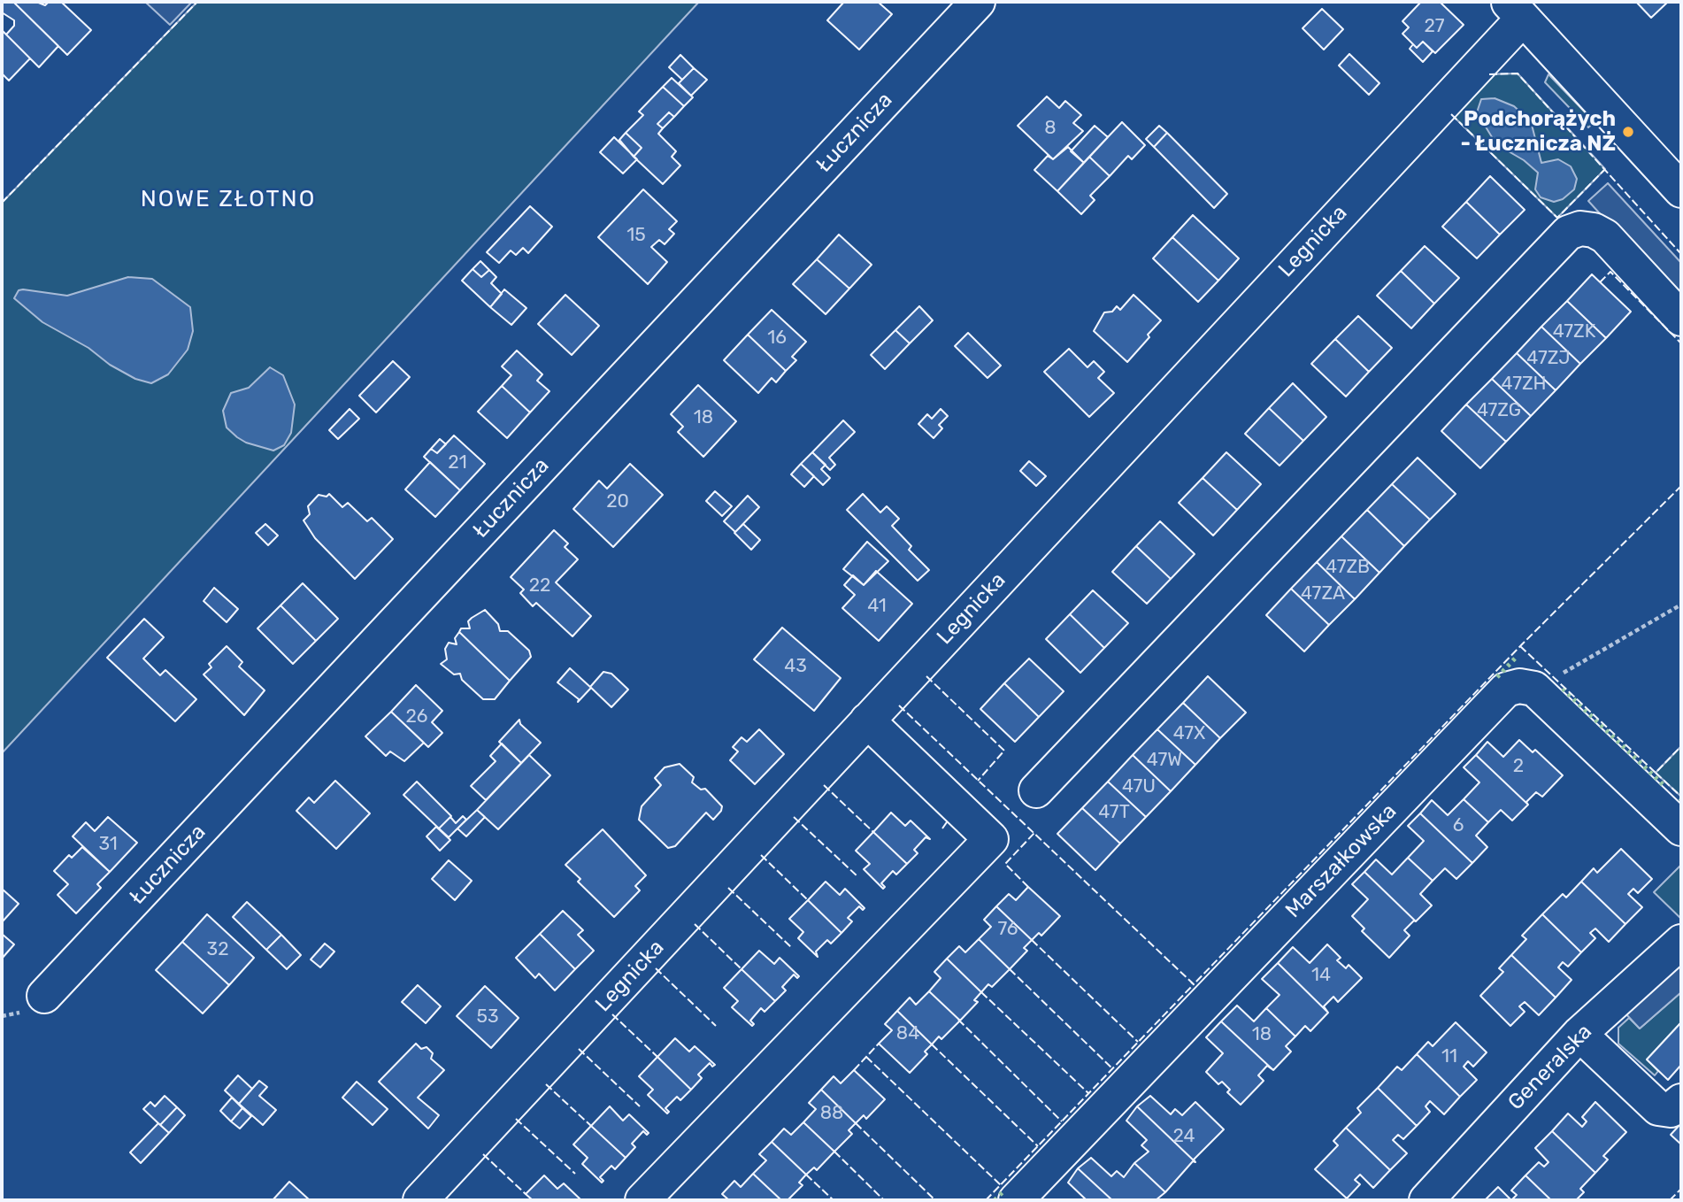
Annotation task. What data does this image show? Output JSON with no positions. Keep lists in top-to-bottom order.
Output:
{
  "streets": {
    "street": [
      "Łucznicza",
      "Legnicka",
      "Marszałkowska",
      "Generalska"
    ]
  },
  "districts": ["NOWE ZŁOTNO"],
  "places": ["Podchorążych - Łucznicza NŻ"],
  "house_numbers": [
    "27",
    "8",
    "15",
    "47ZK",
    "16",
    "47ZJ",
    "47ZH",
    "47ZG",
    "18",
    "21",
    "20",
    "47ZB",
    "22",
    "47ZA",
    "41",
    "43",
    "26",
    "47X",
    "47W",
    "2",
    "47U",
    "47T",
    "6",
    "31",
    "76",
    "32",
    "14",
    "53",
    "84",
    "18",
    "11",
    "88",
    "24"
  ]
}
